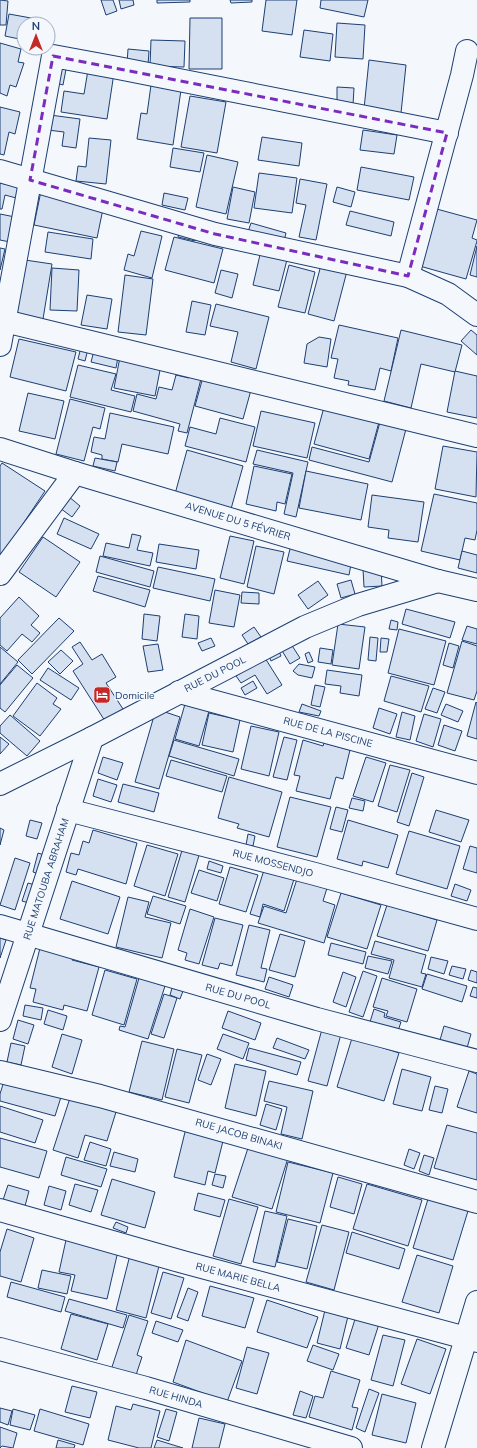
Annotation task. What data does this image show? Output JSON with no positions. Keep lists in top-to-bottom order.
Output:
{
  "streets": {
    "street": [
      "AVENUE DU 5 FÉVRIER",
      "RUE DU POOL",
      "RUE DE LA PISCINE",
      "RUE MOSSENDJO",
      "RUE MATOUBA ABRAHAM",
      "RUE JACOB BINAKI",
      "RUE MARIE BELLA",
      "RUE HINDA"
    ]
  },
  "crossings": [
    ["AVENUE DU 5 FÉVRIER", "RUE DU POOL"],
    ["RUE DU POOL", "RUE DE LA PISCINE"],
    ["RUE DU POOL", "RUE MATOUBA ABRAHAM"],
    ["RUE MOSSENDJO", "RUE MATOUBA ABRAHAM"]
  ],
  "places": {
    "hotel": ["Domicile"]
  },
  "north": "top"
}
